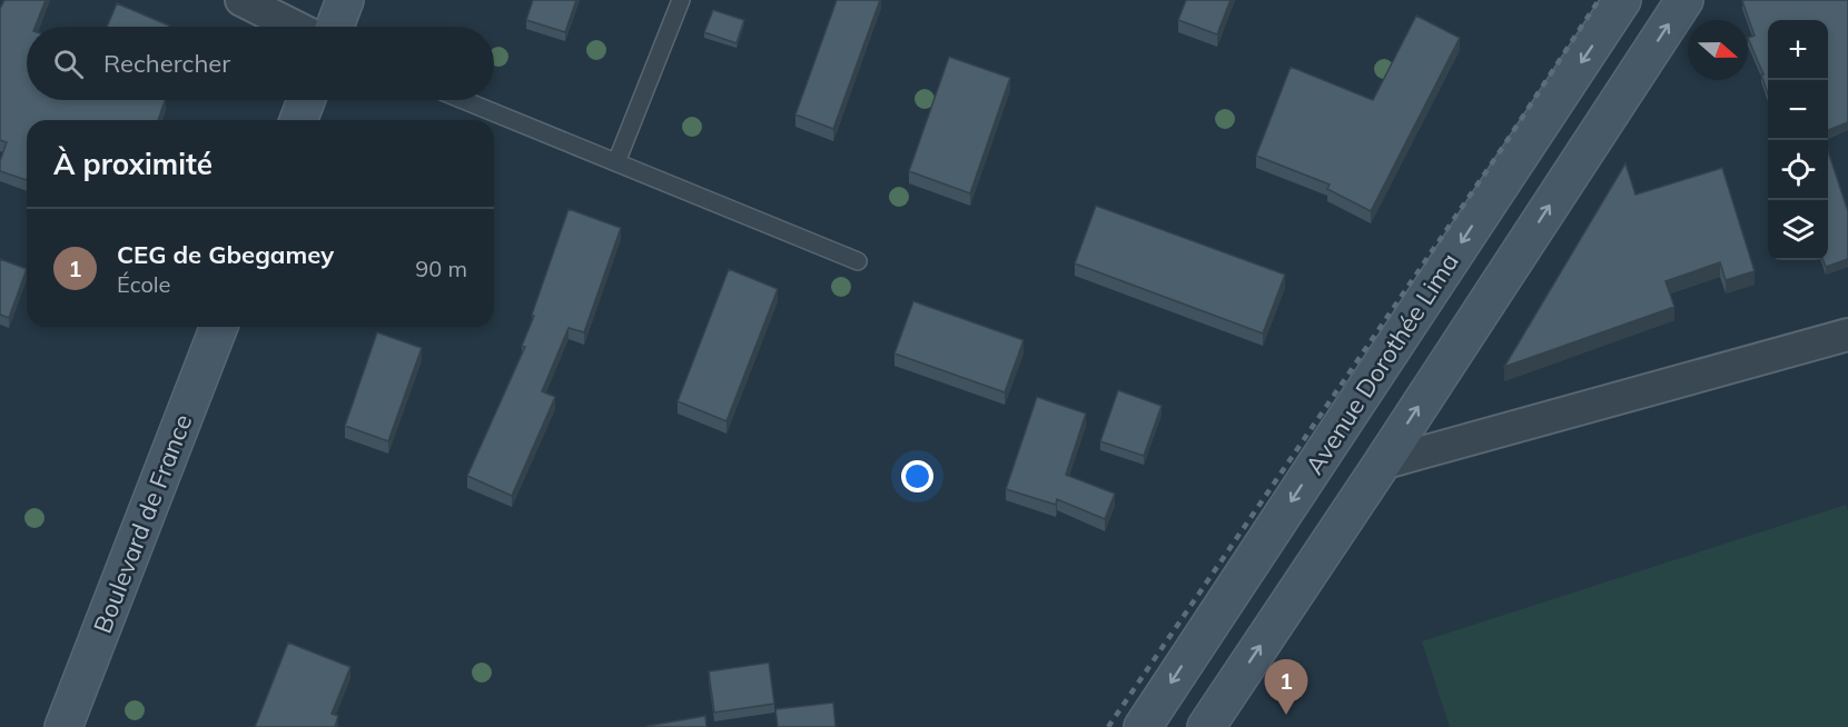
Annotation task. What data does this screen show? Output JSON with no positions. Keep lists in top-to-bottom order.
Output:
{
  "streets": {
    "main road": ["Avenue Dorothée Lima", "Boulevard de France"]
  },
  "north": "right",
  "page": {
    "map_buttons": ["+", "−"],
    "search": "Rechercher",
    "heading": "À proximité",
    "list": [
      {
        "mark": "1",
        "name": "CEG de Gbegamey",
        "note": "École",
        "value": "90 m"
      }
    ],
    "pins": "1"
  }
}
